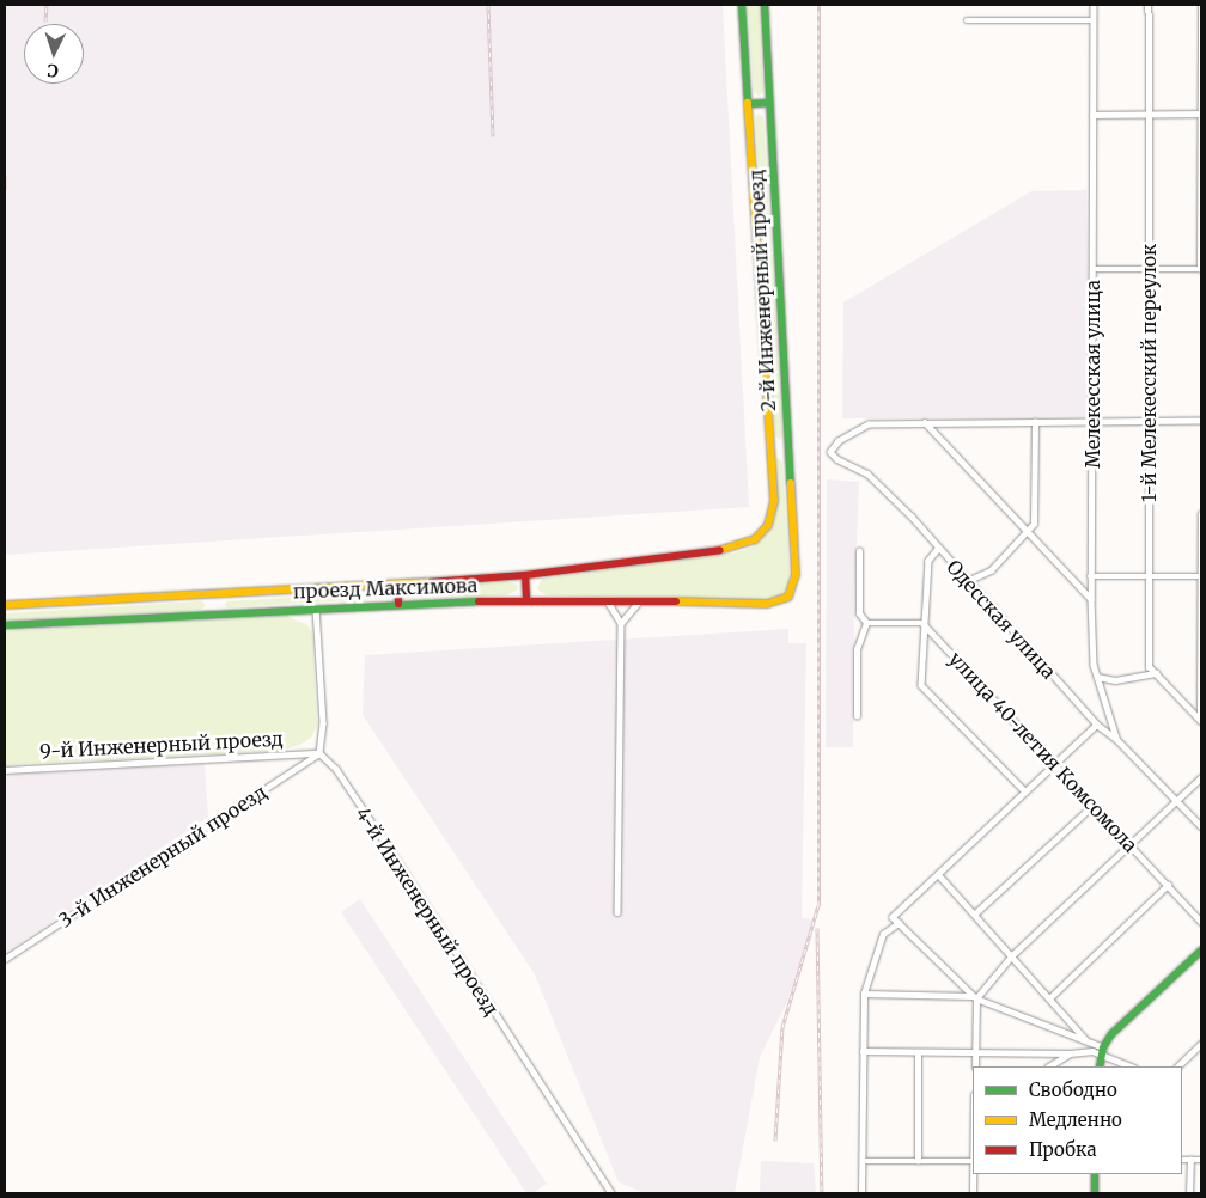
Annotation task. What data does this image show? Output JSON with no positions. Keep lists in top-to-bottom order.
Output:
{
  "streets": {
    "main road": ["2-й Инженерный проезд", "проезд Максимова"],
    "street": [
      "1-й Мелекесский переулок",
      "Мелекесская улица",
      "Одесская улица",
      "9-й Инженерный проезд",
      "улица 40-летия Комсомола",
      "3-й Инженерный проезд",
      "4-й Инженерный проезд"
    ]
  },
  "crossings": [
    ["2-й Инженерный проезд", "проезд Максимова"],
    ["Мелекесская улица", "Одесская улица"],
    ["9-й Инженерный проезд", "3-й Инженерный проезд"],
    ["9-й Инженерный проезд", "4-й Инженерный проезд"],
    ["3-й Инженерный проезд", "4-й Инженерный проезд"]
  ],
  "legend": ["Свободно", "Медленно", "Пробка"],
  "north": "bottom"
}
